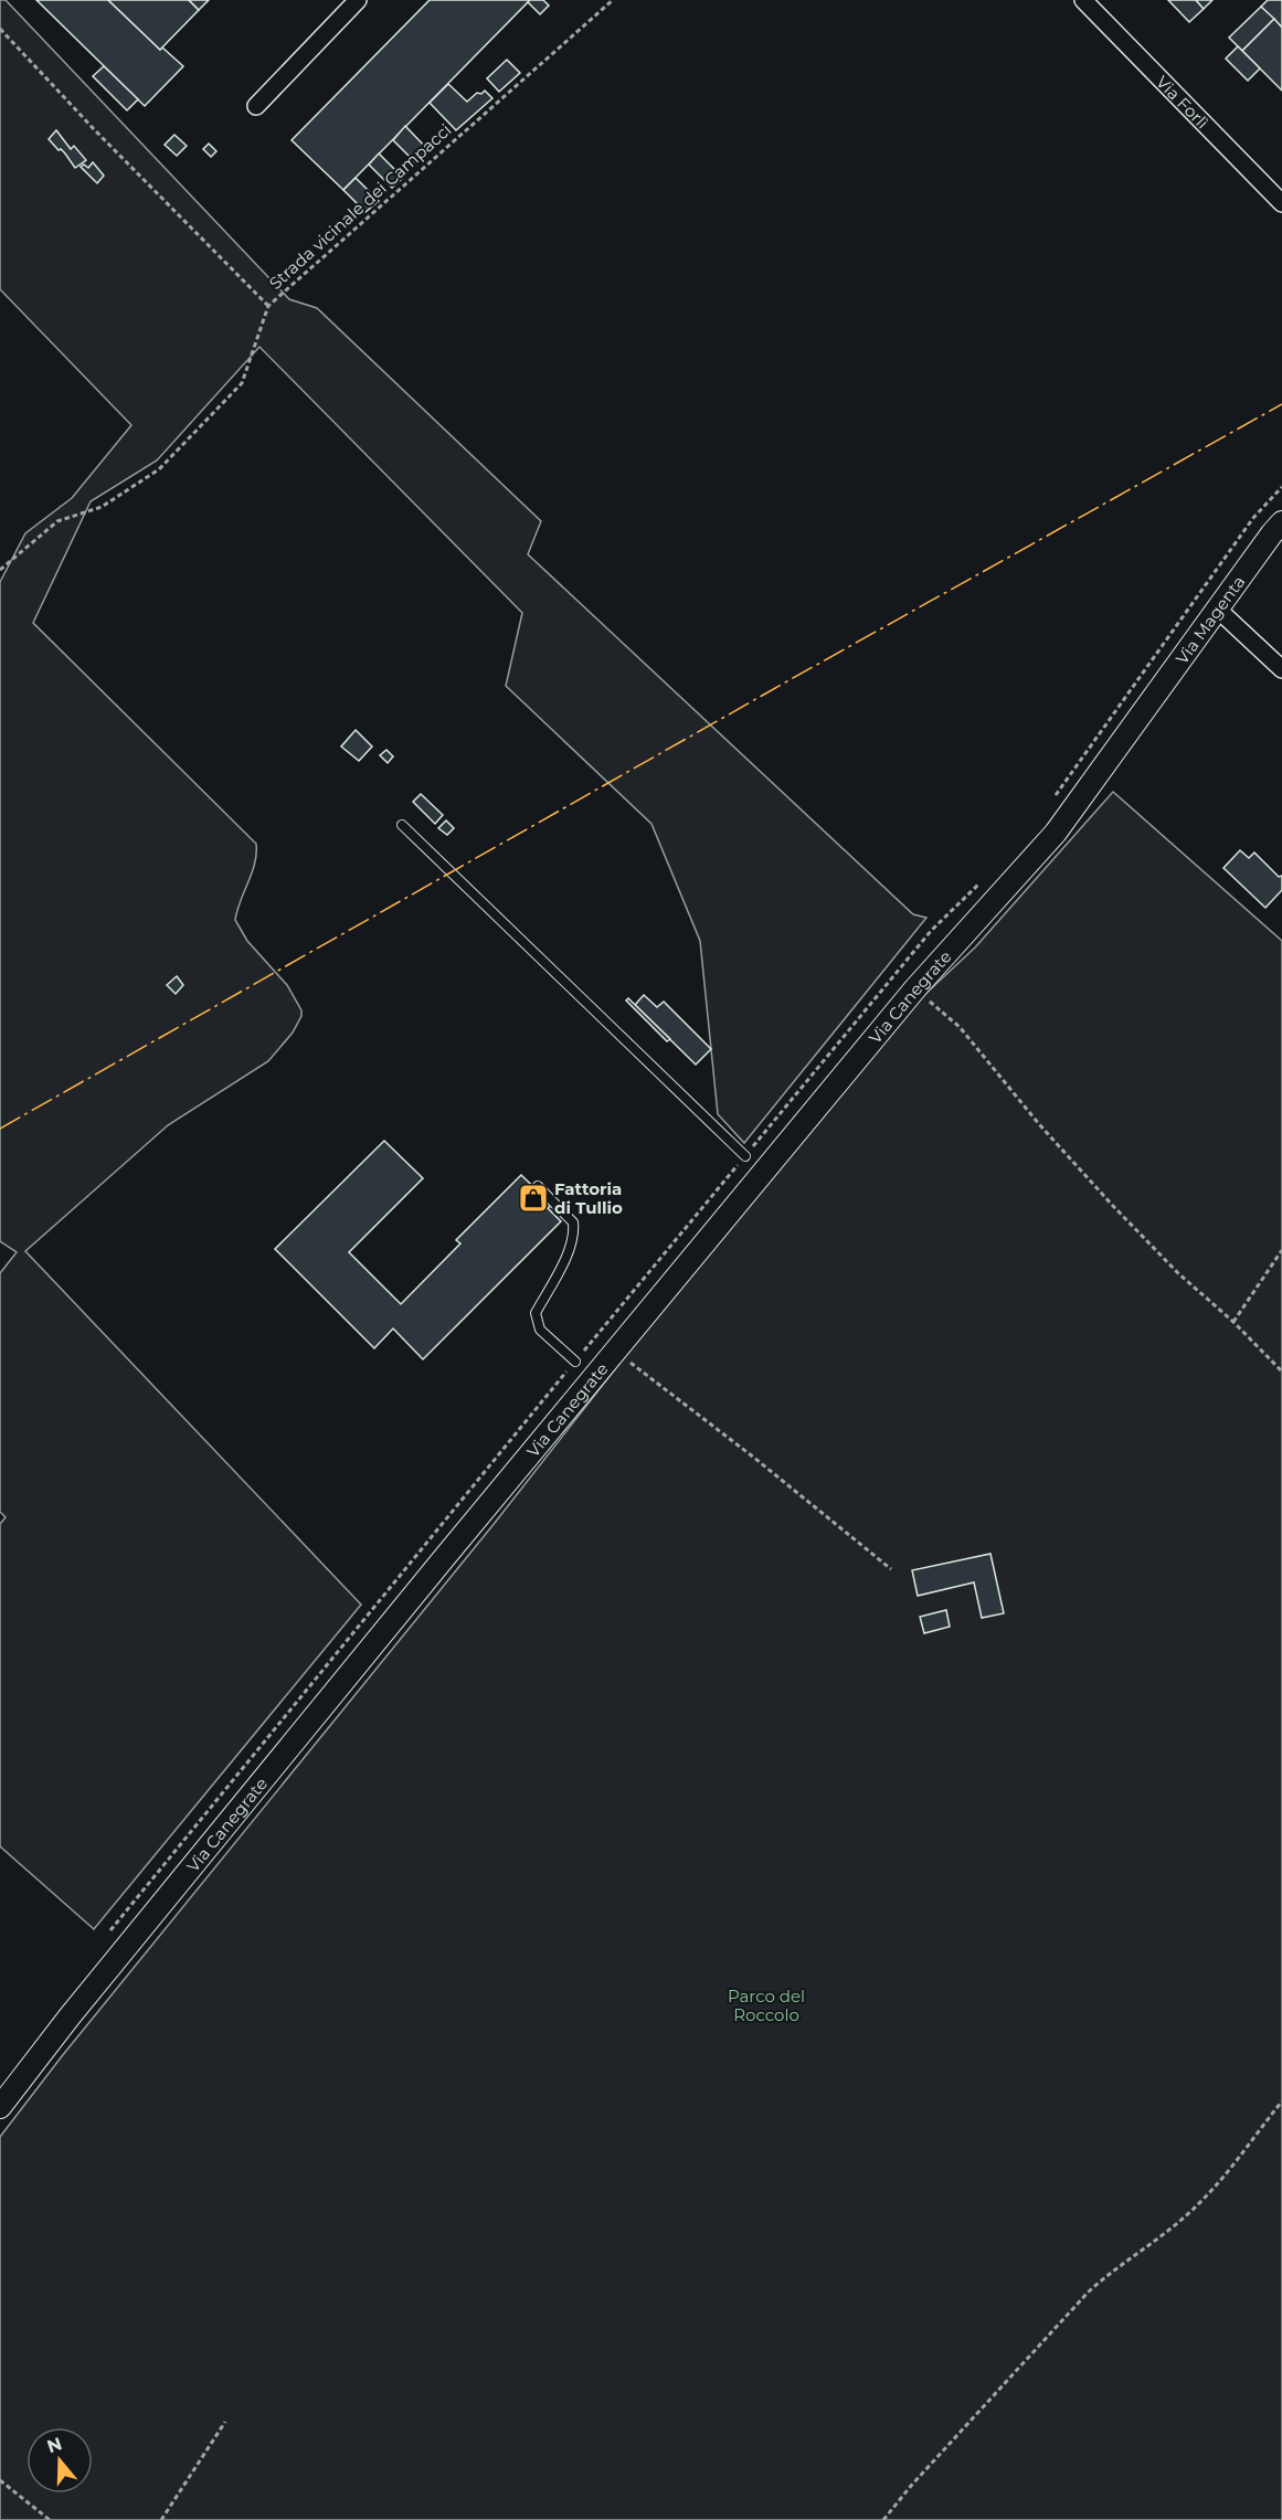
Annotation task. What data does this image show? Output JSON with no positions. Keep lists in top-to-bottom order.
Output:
{
  "streets": {
    "street": ["Via Forlì", "Via Magenta", "Via Canegrate"],
    "path": ["Strada vicinale dei Campacci"]
  },
  "crossings": [
    ["Via Magenta", "Via Canegrate"]
  ],
  "parks": ["Parco del Roccolo"],
  "places": {
    "shop": ["Fattoria di Tullio"]
  },
  "north": "top"
}
